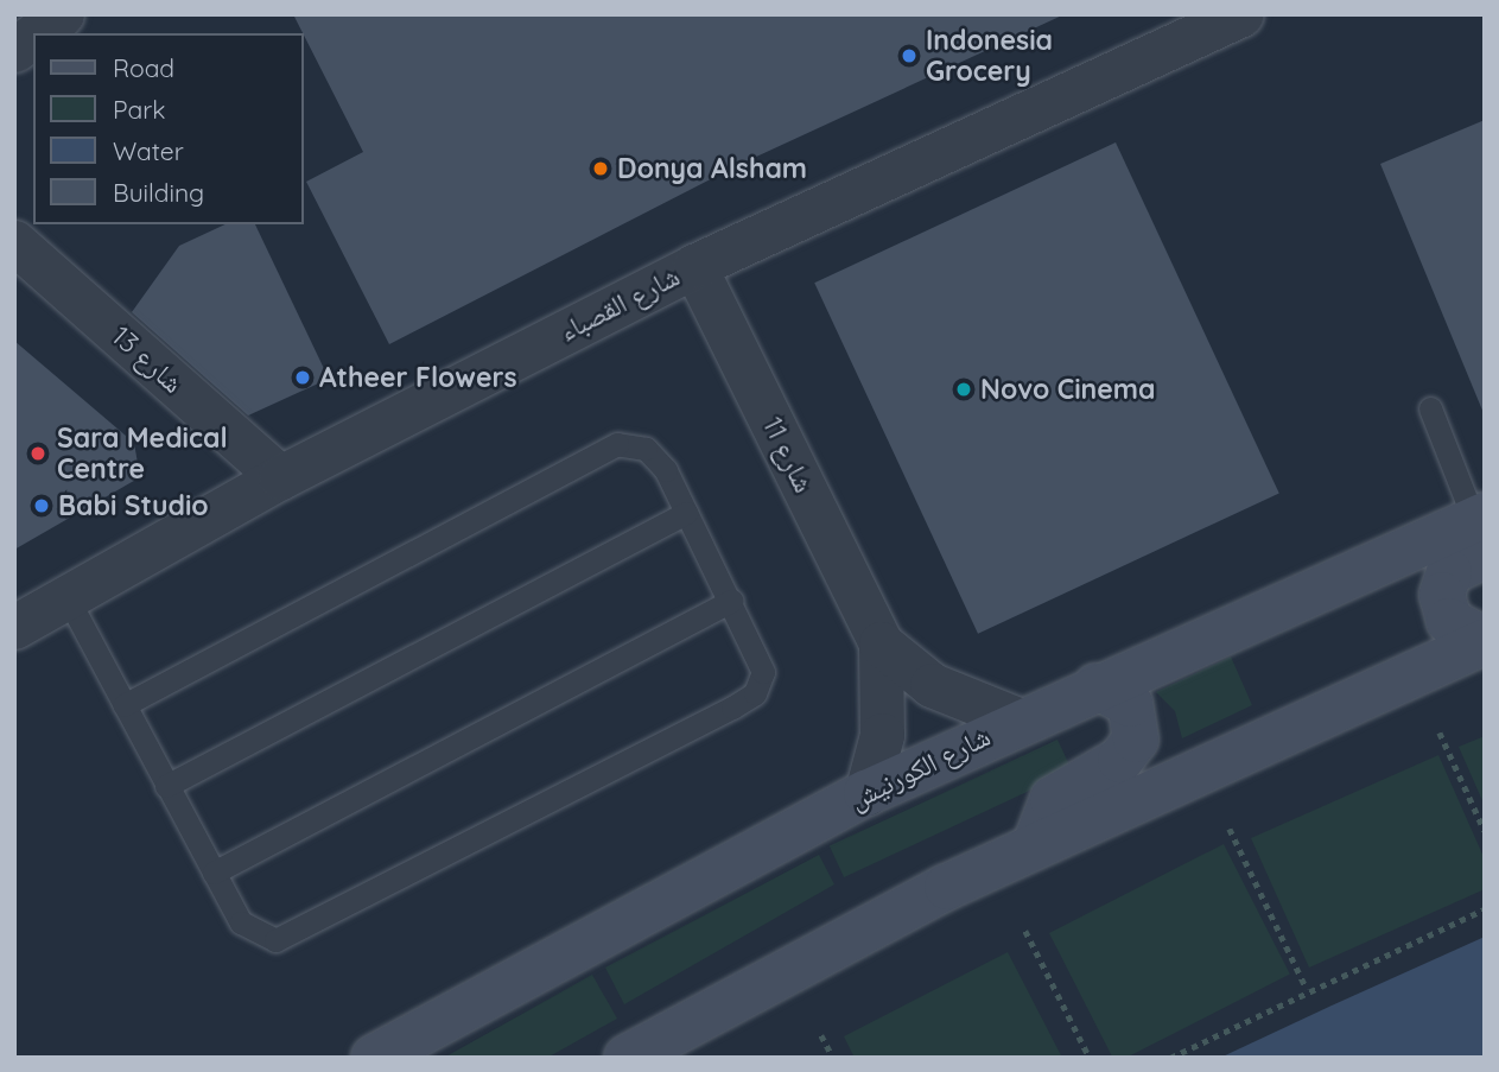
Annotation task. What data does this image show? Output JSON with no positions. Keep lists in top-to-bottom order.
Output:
{
  "streets": {
    "main road": ["شارع الكورنيش"],
    "street": ["شارع القصباء", "شارع 13", "شارع 11"]
  },
  "crossings": [
    ["شارع القصباء", "شارع 13"],
    ["شارع القصباء", "شارع 11"],
    ["شارع 11", "شارع الكورنيش"]
  ],
  "places": [
    "Indonesia Grocery",
    "Donya Alsham",
    "Atheer Flowers",
    "Novo Cinema",
    "Sara Medical Centre",
    "Babi Studio"
  ],
  "legend": [
    "Road",
    "Park",
    "Water",
    "Building"
  ]
}
